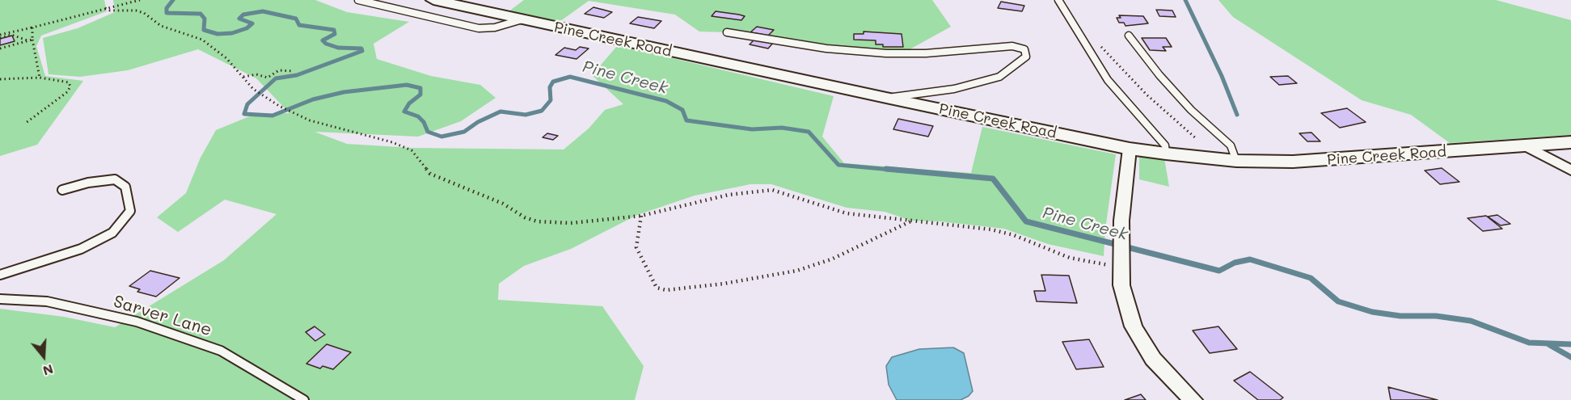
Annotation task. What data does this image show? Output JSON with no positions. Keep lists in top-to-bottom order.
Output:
{
  "streets": {
    "street": ["Pine Creek Road"],
    "lane": ["Sarver Lane"]
  },
  "water": ["Pine Creek"],
  "north": "bottom"
}
